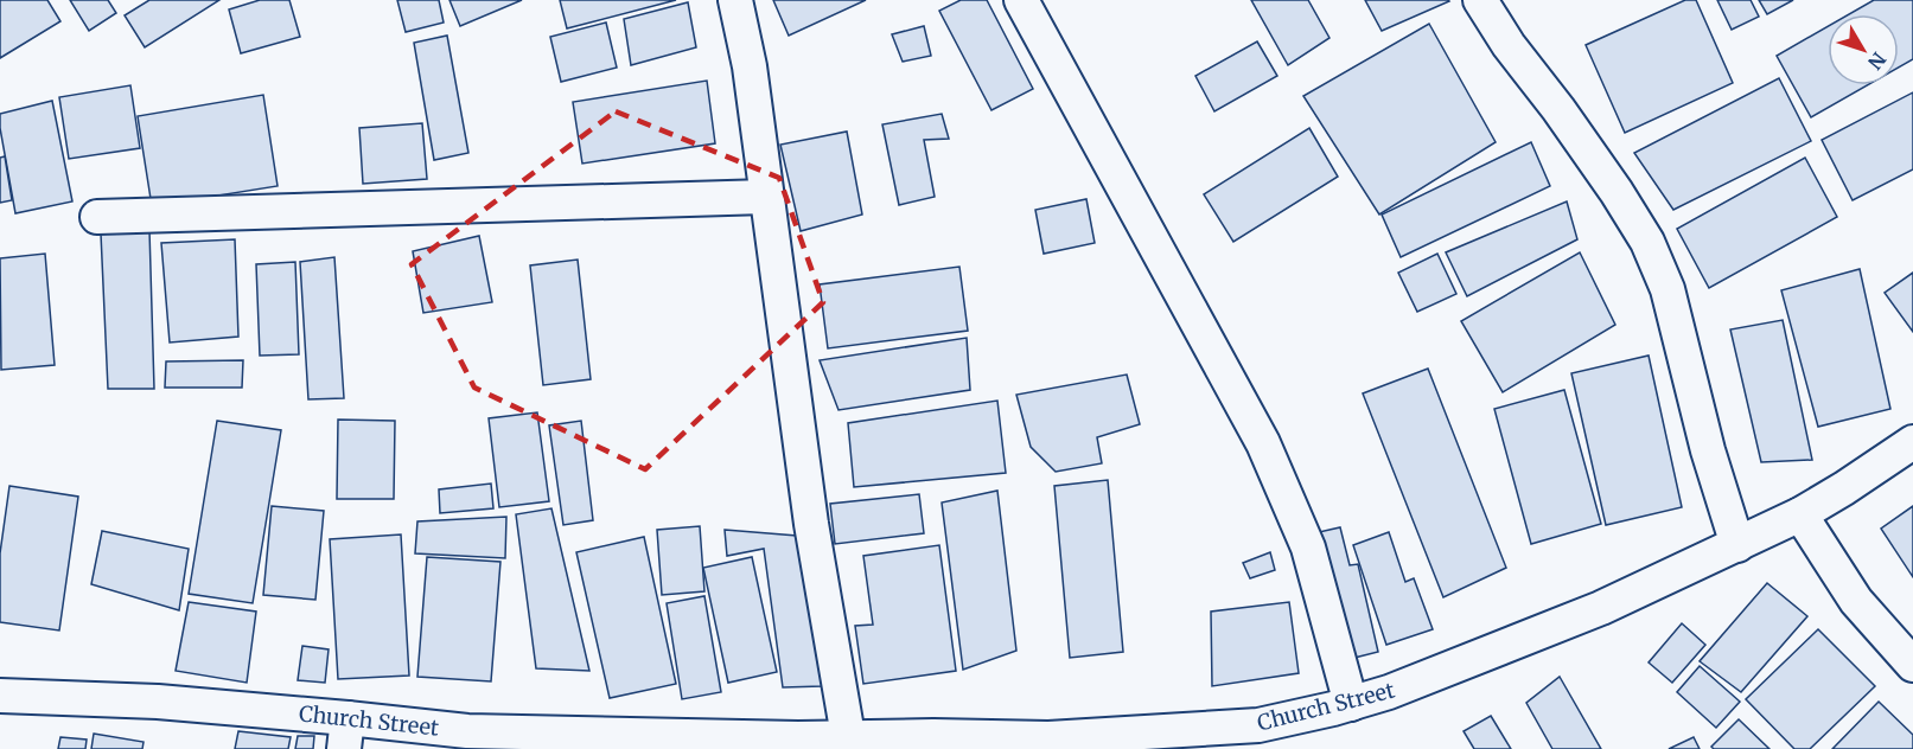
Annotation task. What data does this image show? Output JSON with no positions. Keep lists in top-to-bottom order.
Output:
{
  "streets": {
    "street": ["Church Street"]
  },
  "north": "bottom right"
}
